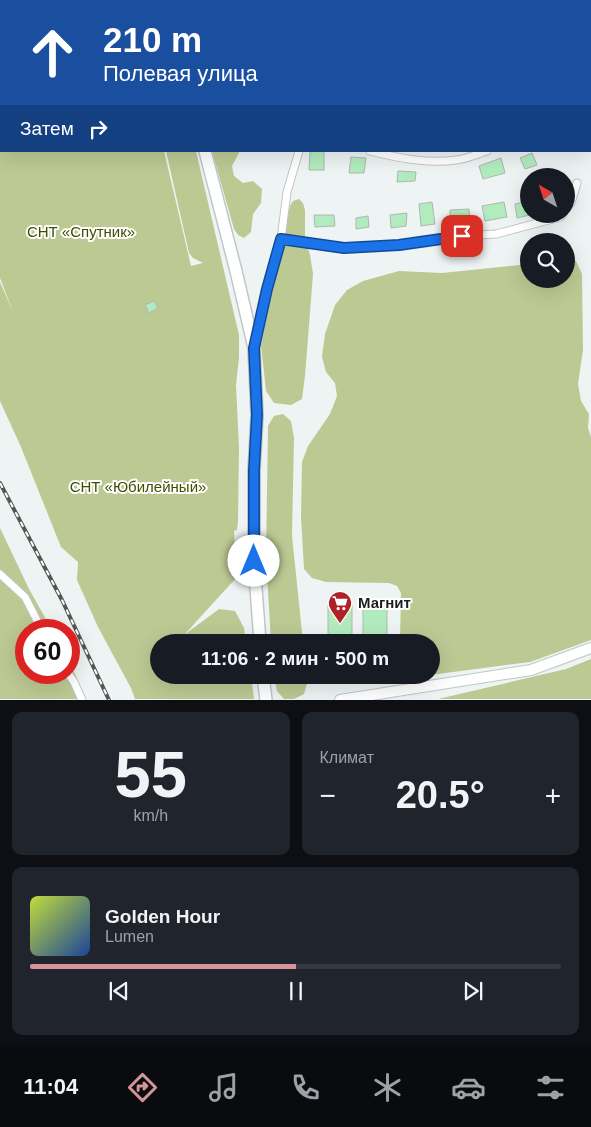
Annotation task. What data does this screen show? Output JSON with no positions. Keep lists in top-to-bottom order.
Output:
{
  "parks": ["СНТ «Спутник»", "СНТ «Юбилейный»"],
  "places": {
    "supermarket": ["Магнит"]
  },
  "north": "top left",
  "page": {
    "turn": ["210 m", "Полевая улица"],
    "then": "Затем",
    "limit": "60",
    "trip": "11:06 · 2 мин · 500 m",
    "tile": [
      ["55", "km/h"],
      "Климат"
    ],
    "heat": ["−", "20.5°", "+"],
    "song": ["Golden Hour", "Lumen"],
    "tabs": "11:04"
  }
}
